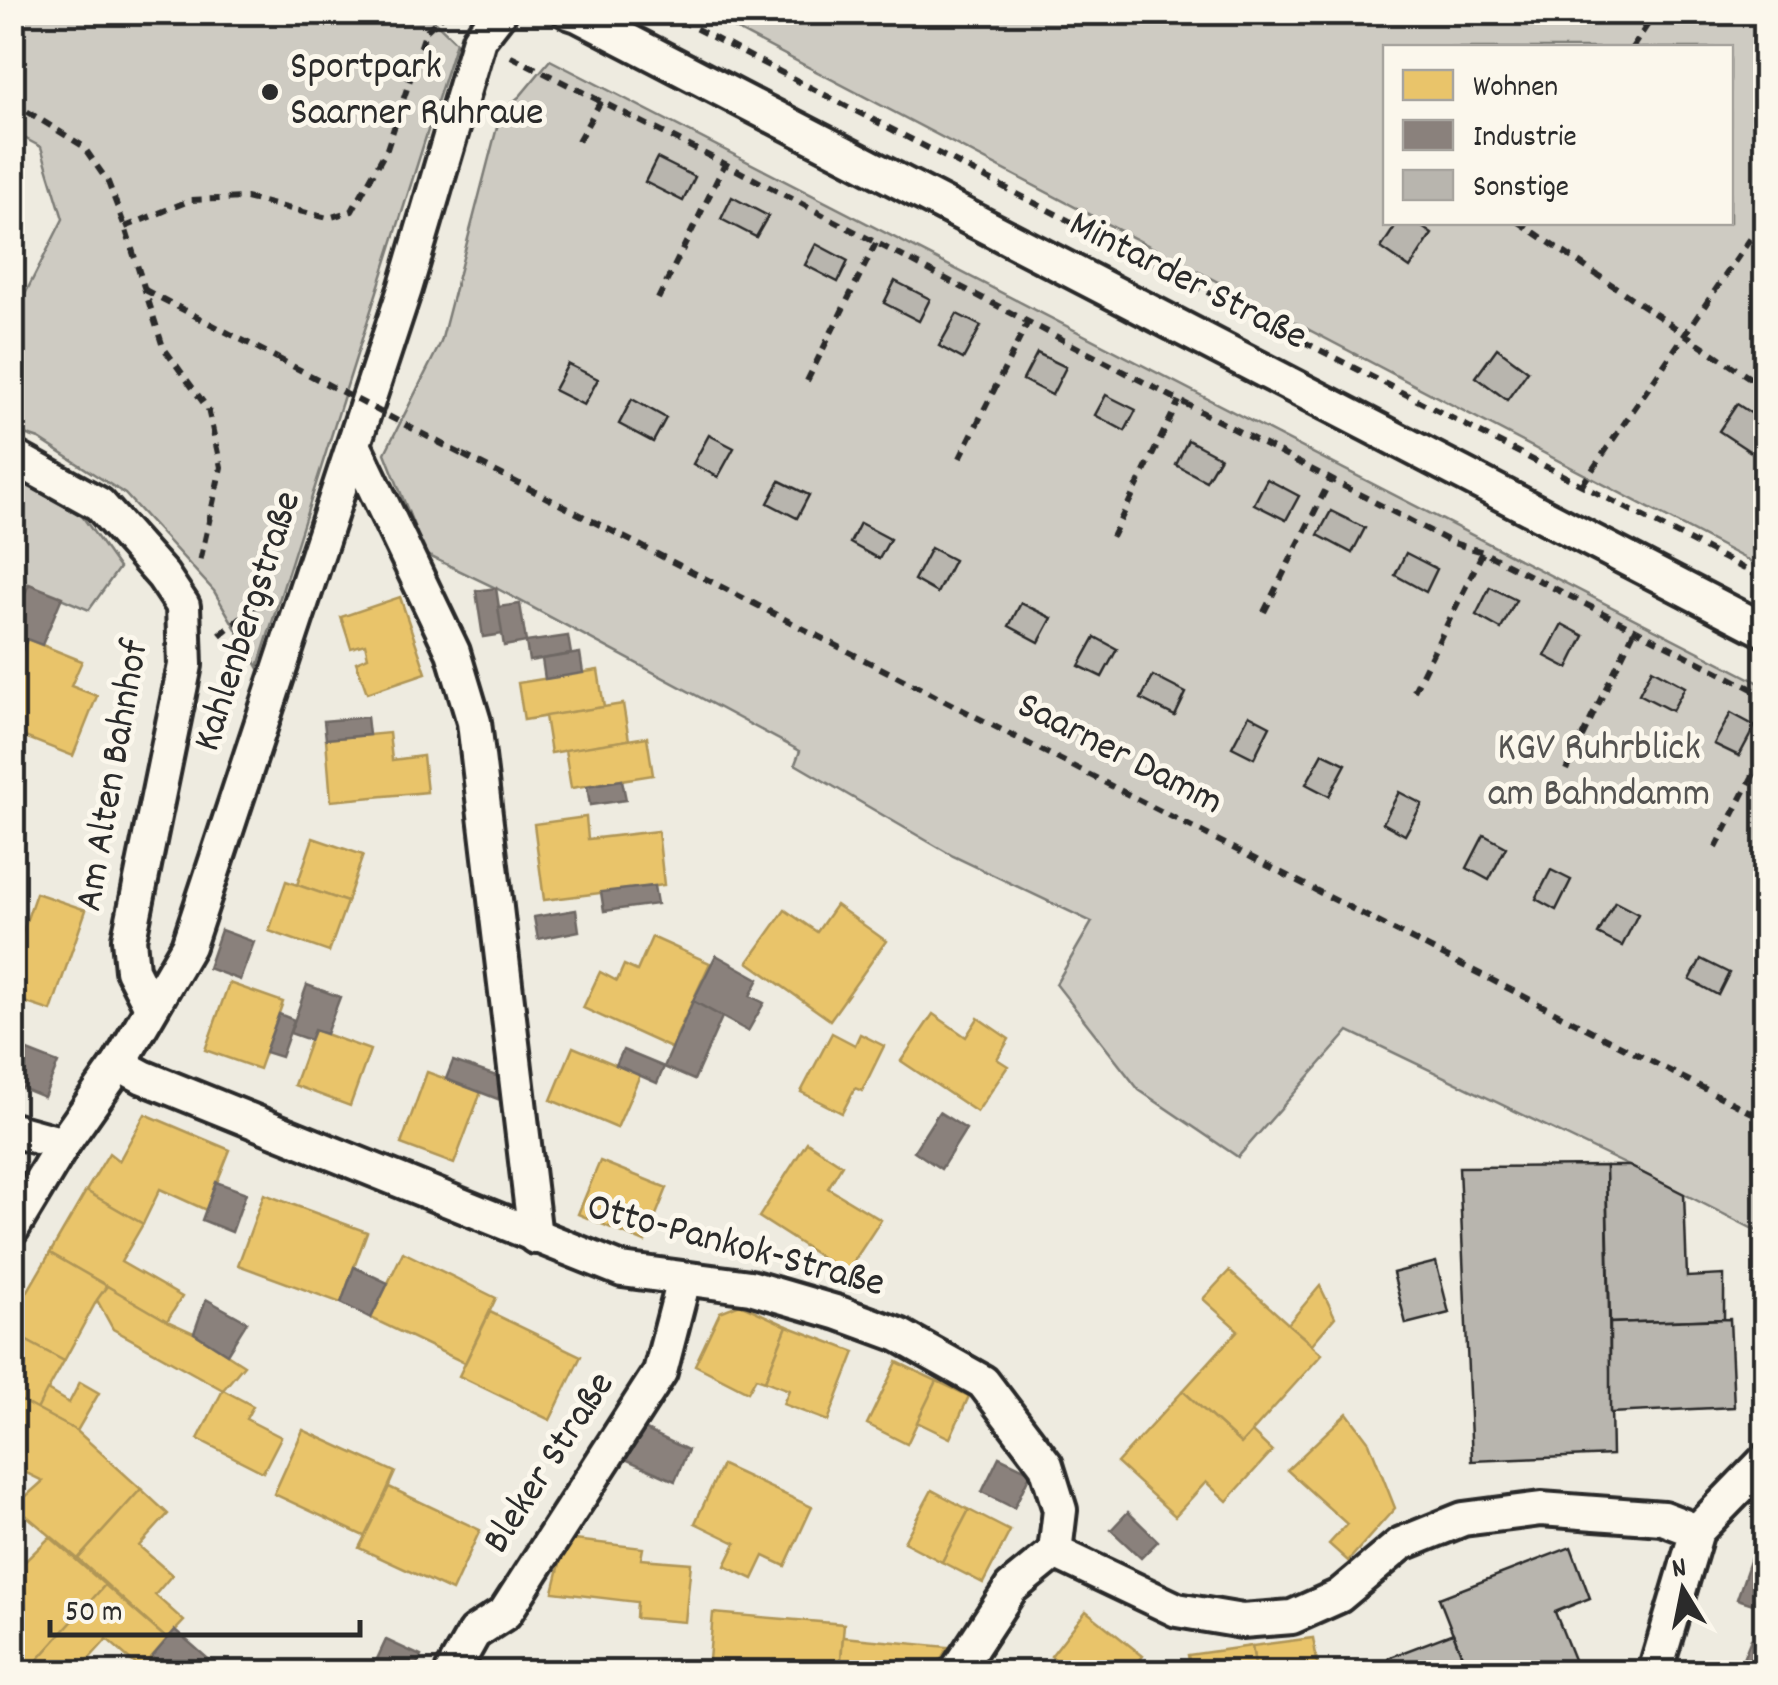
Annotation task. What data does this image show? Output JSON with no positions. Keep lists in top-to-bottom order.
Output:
{
  "streets": {
    "street": [
      "Mintarder Straße",
      "Kahlenbergstraße",
      "Am Alten Bahnhof",
      "Otto-Pankok-Straße",
      "Bleker Straße"
    ],
    "path": ["Saarner Damm"]
  },
  "crossings": [
    ["Kahlenbergstraße", "Am Alten Bahnhof"],
    ["Kahlenbergstraße", "Otto-Pankok-Straße"],
    ["Otto-Pankok-Straße", "Bleker Straße"]
  ],
  "parks": ["KGV Ruhrblick am Bahndamm"],
  "places": ["Sportpark Saarner Ruhraue"],
  "legend": ["Wohnen", "Industrie", "Sonstige"],
  "scale_bar": "50 m",
  "north": "top"
}
